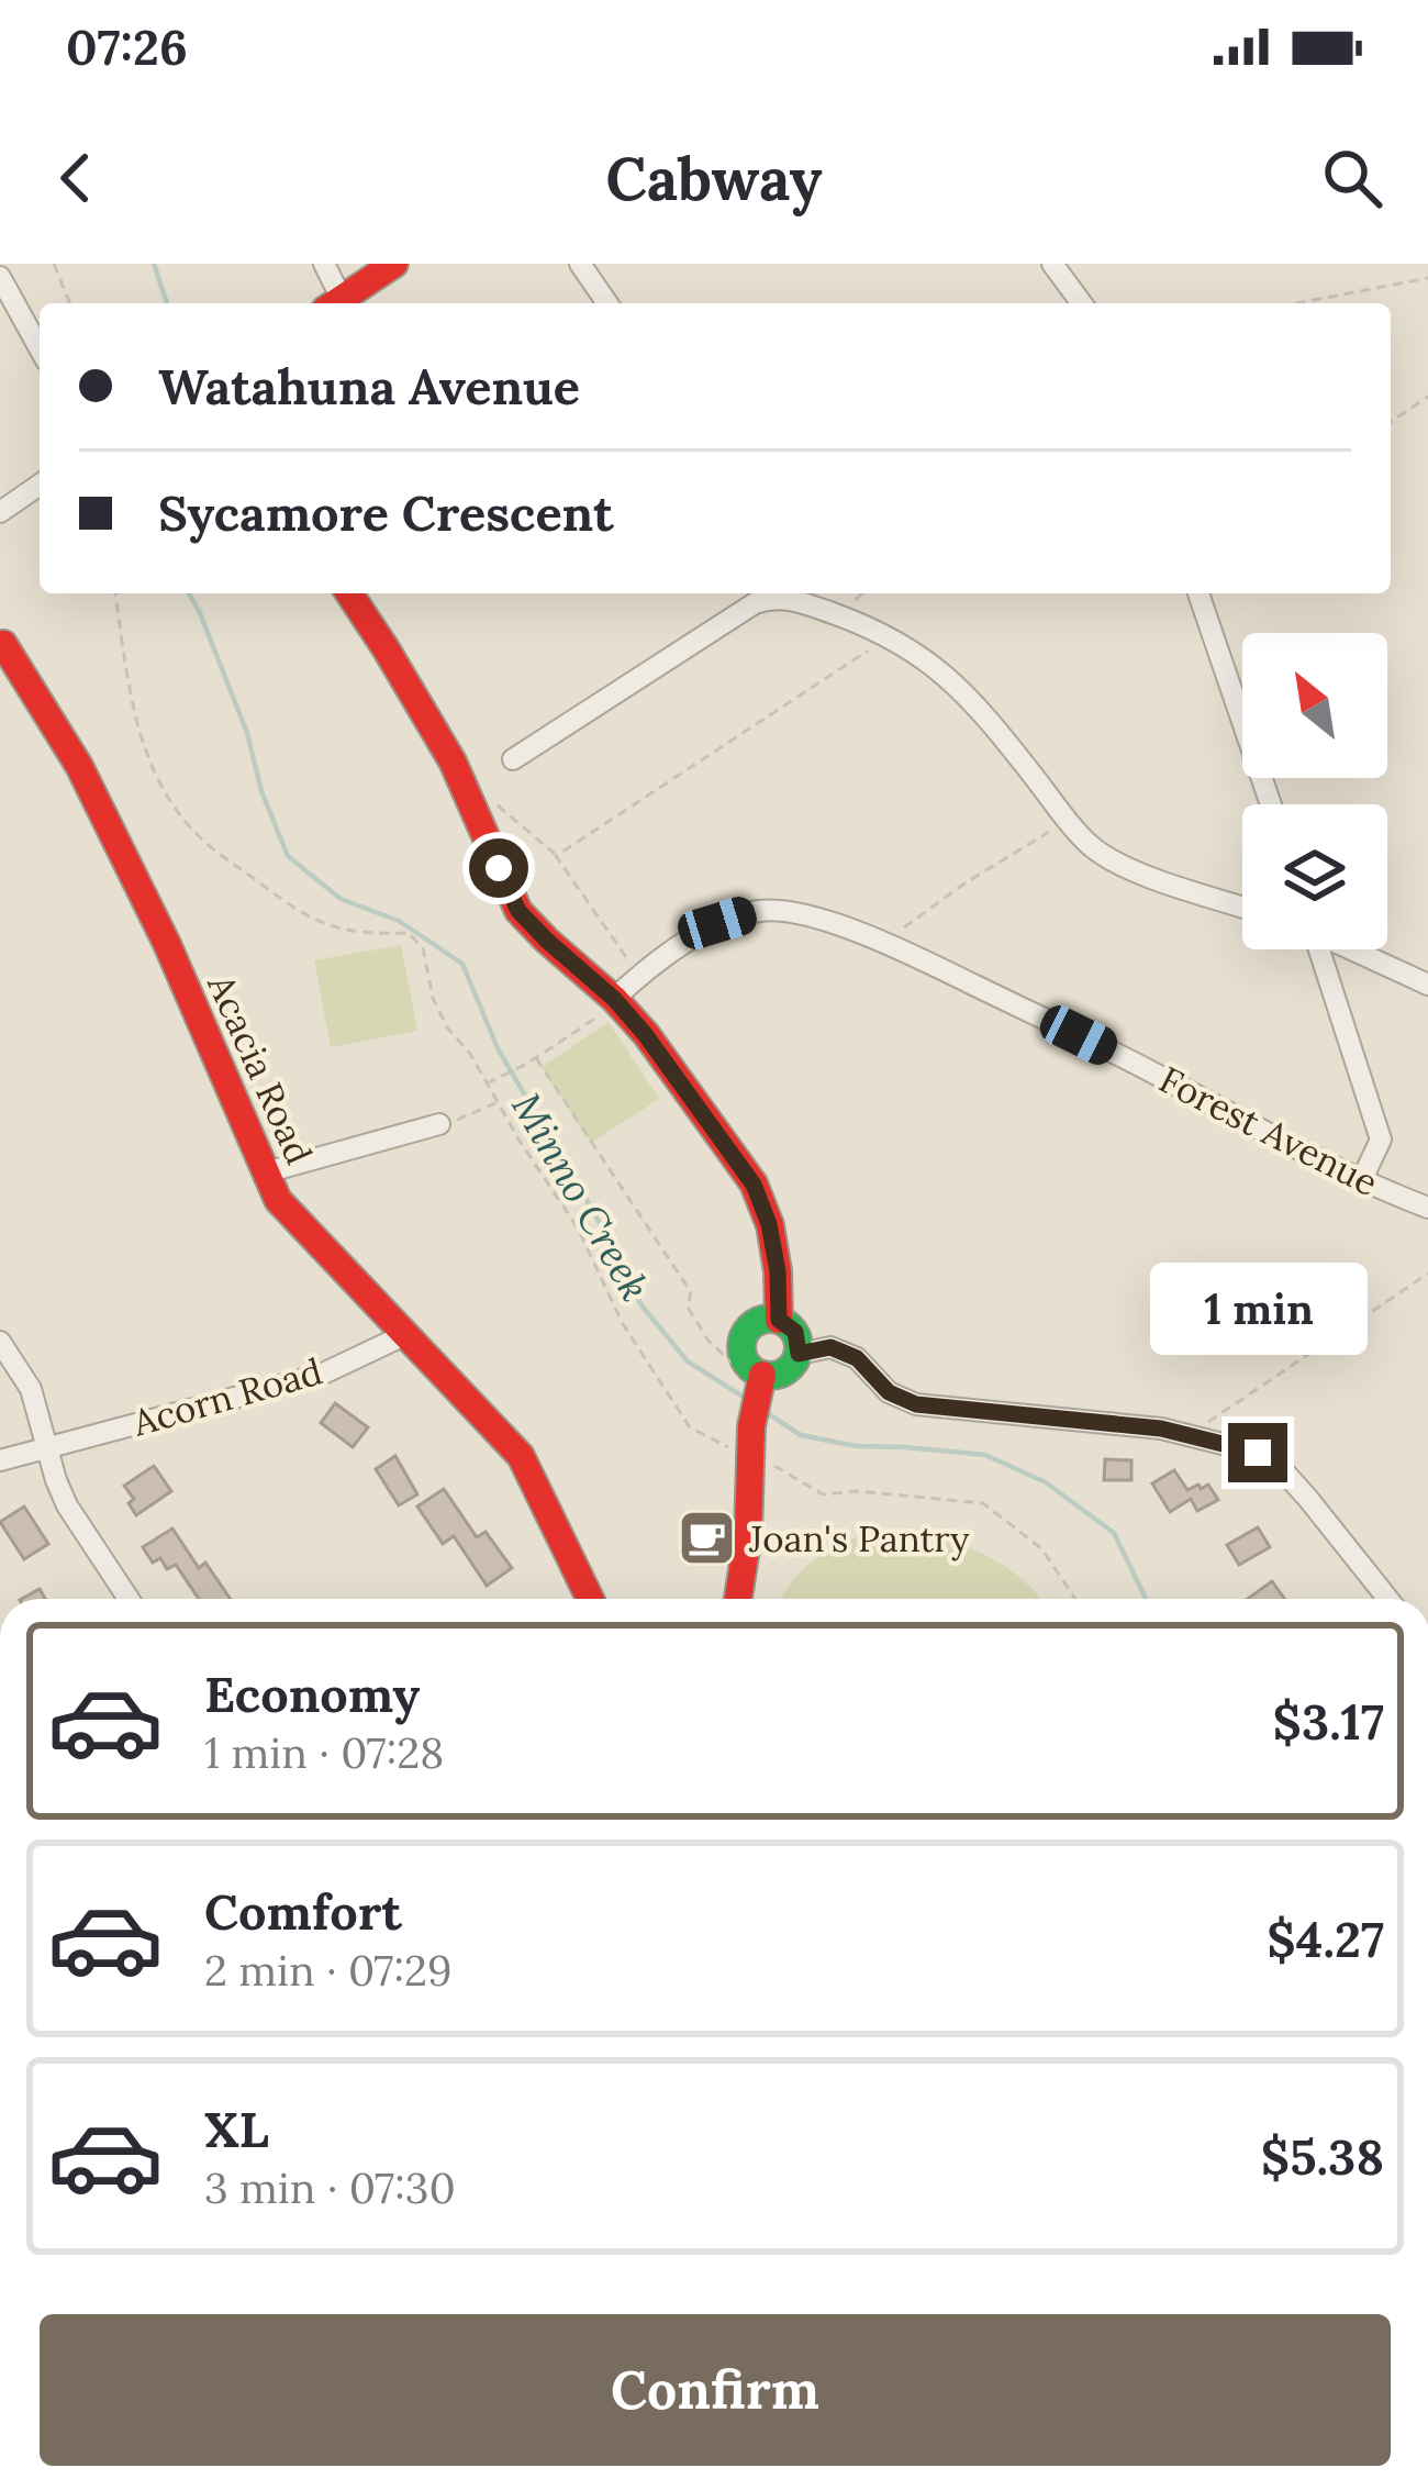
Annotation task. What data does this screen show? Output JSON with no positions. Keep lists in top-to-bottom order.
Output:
{
  "streets": {
    "street": ["Acacia Road", "Forest Avenue", "Acorn Road"]
  },
  "crossings": [
    ["Acacia Road", "Acorn Road"]
  ],
  "water": ["Minno Creek"],
  "places": {
    "cafe": ["Joan's Pantry"]
  },
  "north": "top left",
  "page": {
    "status": "07:26",
    "header": "Cabway",
    "banner": ["Watahuna Avenue", "Sycamore Crescent"],
    "bubble": "1 min",
    "list": [
      {
        "name": "Economy",
        "note": "1 min · 07:28",
        "value": "$3.17"
      },
      {
        "name": "Comfort",
        "note": "2 min · 07:29",
        "value": "$4.27"
      },
      {
        "name": "XL",
        "note": "3 min · 07:30",
        "value": "$5.38"
      }
    ],
    "buttons": "Confirm"
  }
}
